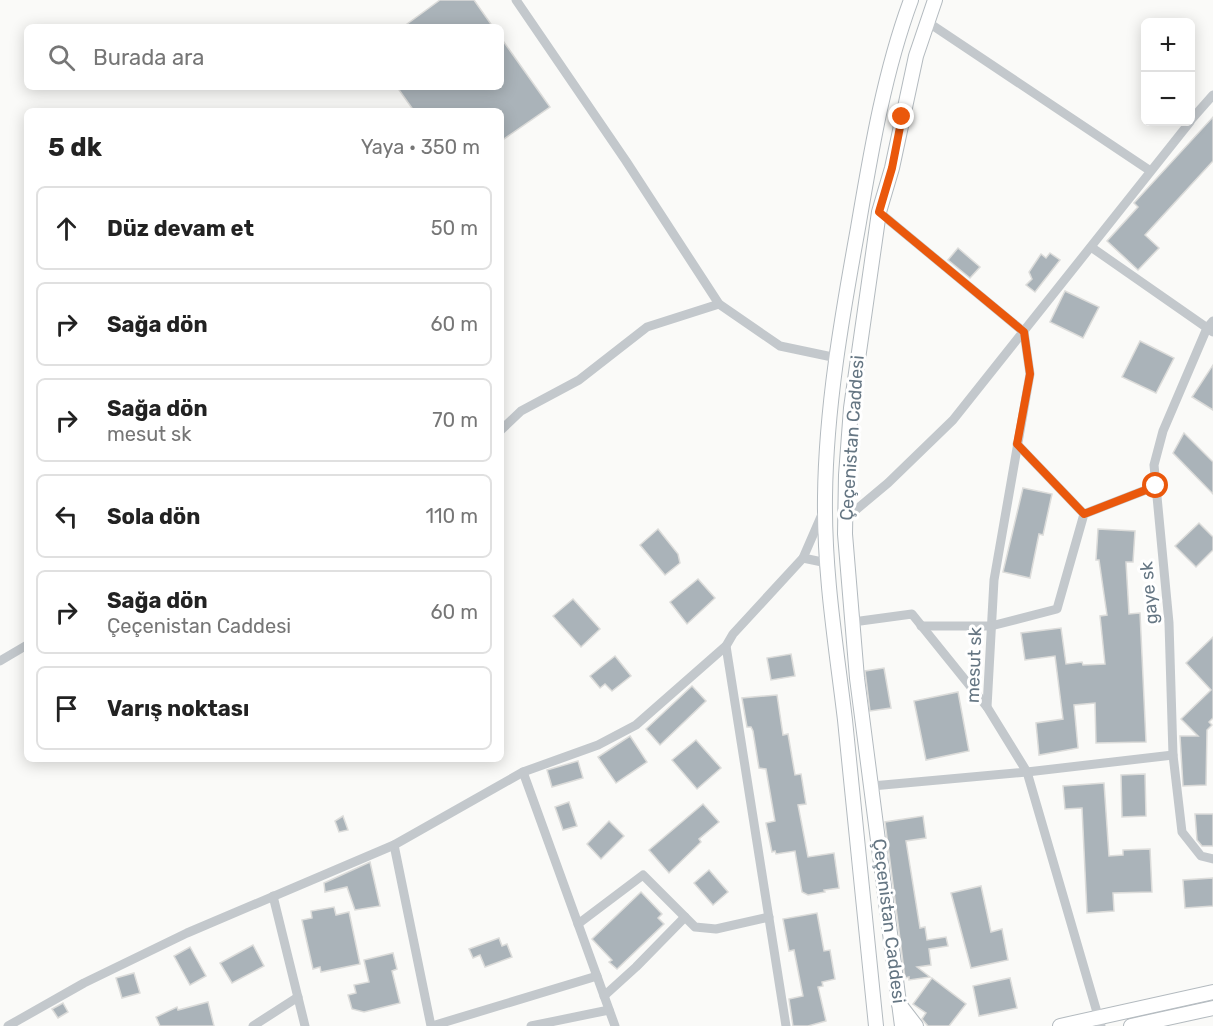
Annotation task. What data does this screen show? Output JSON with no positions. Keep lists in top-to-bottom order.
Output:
{
  "streets": {
    "main road": ["Çeçenistan Caddesi"],
    "street": ["gaye sk", "mesut sk"]
  },
  "page": {
    "map_buttons": ["+", "−"],
    "search": "Burada ara",
    "heading": ["5 dk", "Yaya · 350 m"],
    "list": [
      ["Düz devam et", "50 m"],
      ["Sağa dön", "60 m"],
      ["Sağa dön", "mesut sk", "70 m"],
      ["Sola dön", "110 m"],
      ["Sağa dön", "Çeçenistan Caddesi", "60 m"],
      "Varış noktası"
    ]
  }
}
